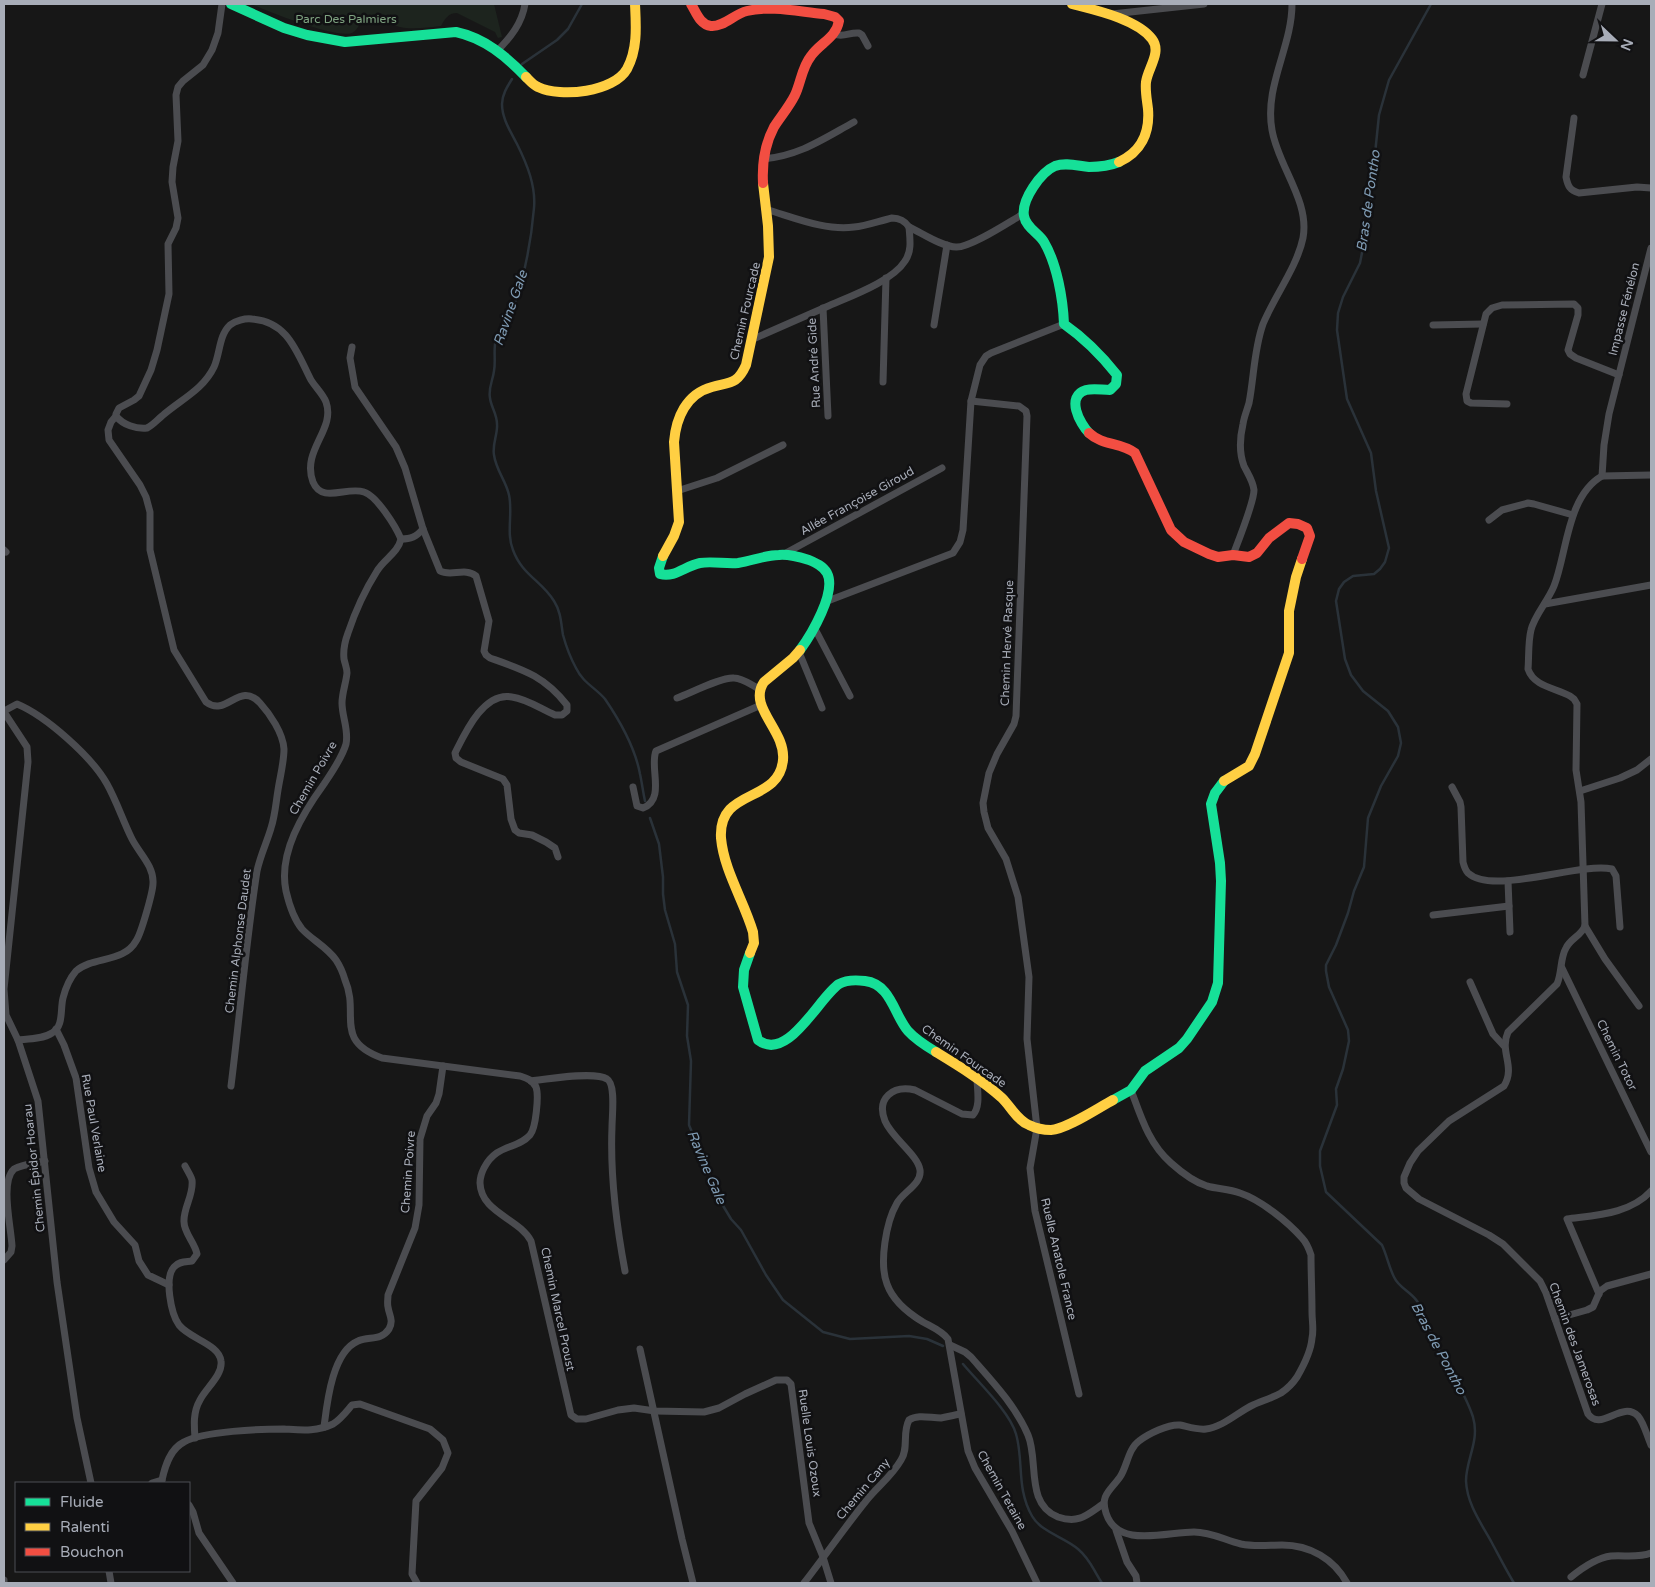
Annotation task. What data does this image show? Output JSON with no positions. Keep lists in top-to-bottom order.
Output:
{
  "streets": {
    "street": [
      "Impasse Fénélon",
      "Chemin Fourcade",
      "Rue André Gide",
      "Allée Françoise Giroud",
      "Chemin Hervé Rasque",
      "Chemin Poivre",
      "Chemin Alphonse Daudet",
      "Chemin Totor",
      "Rue Paul Verlaine",
      "Chemin Épidor Hoarau",
      "Ruelle Anatole France",
      "Chemin Marcel Proust",
      "Chemin des Jamerosas",
      "Ruelle Louis Ozoux",
      "Chemin Cany",
      "Chemin Tetaine"
    ]
  },
  "crossings": [
    ["Chemin Fourcade", "Rue André Gide"],
    ["Chemin Fourcade", "Allée Françoise Giroud"],
    ["Chemin Fourcade", "Chemin Hervé Rasque"],
    ["Chemin Fourcade", "Ruelle Anatole France"],
    ["Chemin Hervé Rasque", "Ruelle Anatole France"],
    ["Chemin Marcel Proust", "Ruelle Louis Ozoux"],
    ["Ruelle Louis Ozoux", "Chemin Cany"],
    ["Chemin Cany", "Chemin Tetaine"]
  ],
  "water": ["Bras de Pontho", "Ravine Gale"],
  "parks": ["Parc Des Palmiers"],
  "legend": ["Fluide", "Ralenti", "Bouchon"],
  "north": "right"
}
